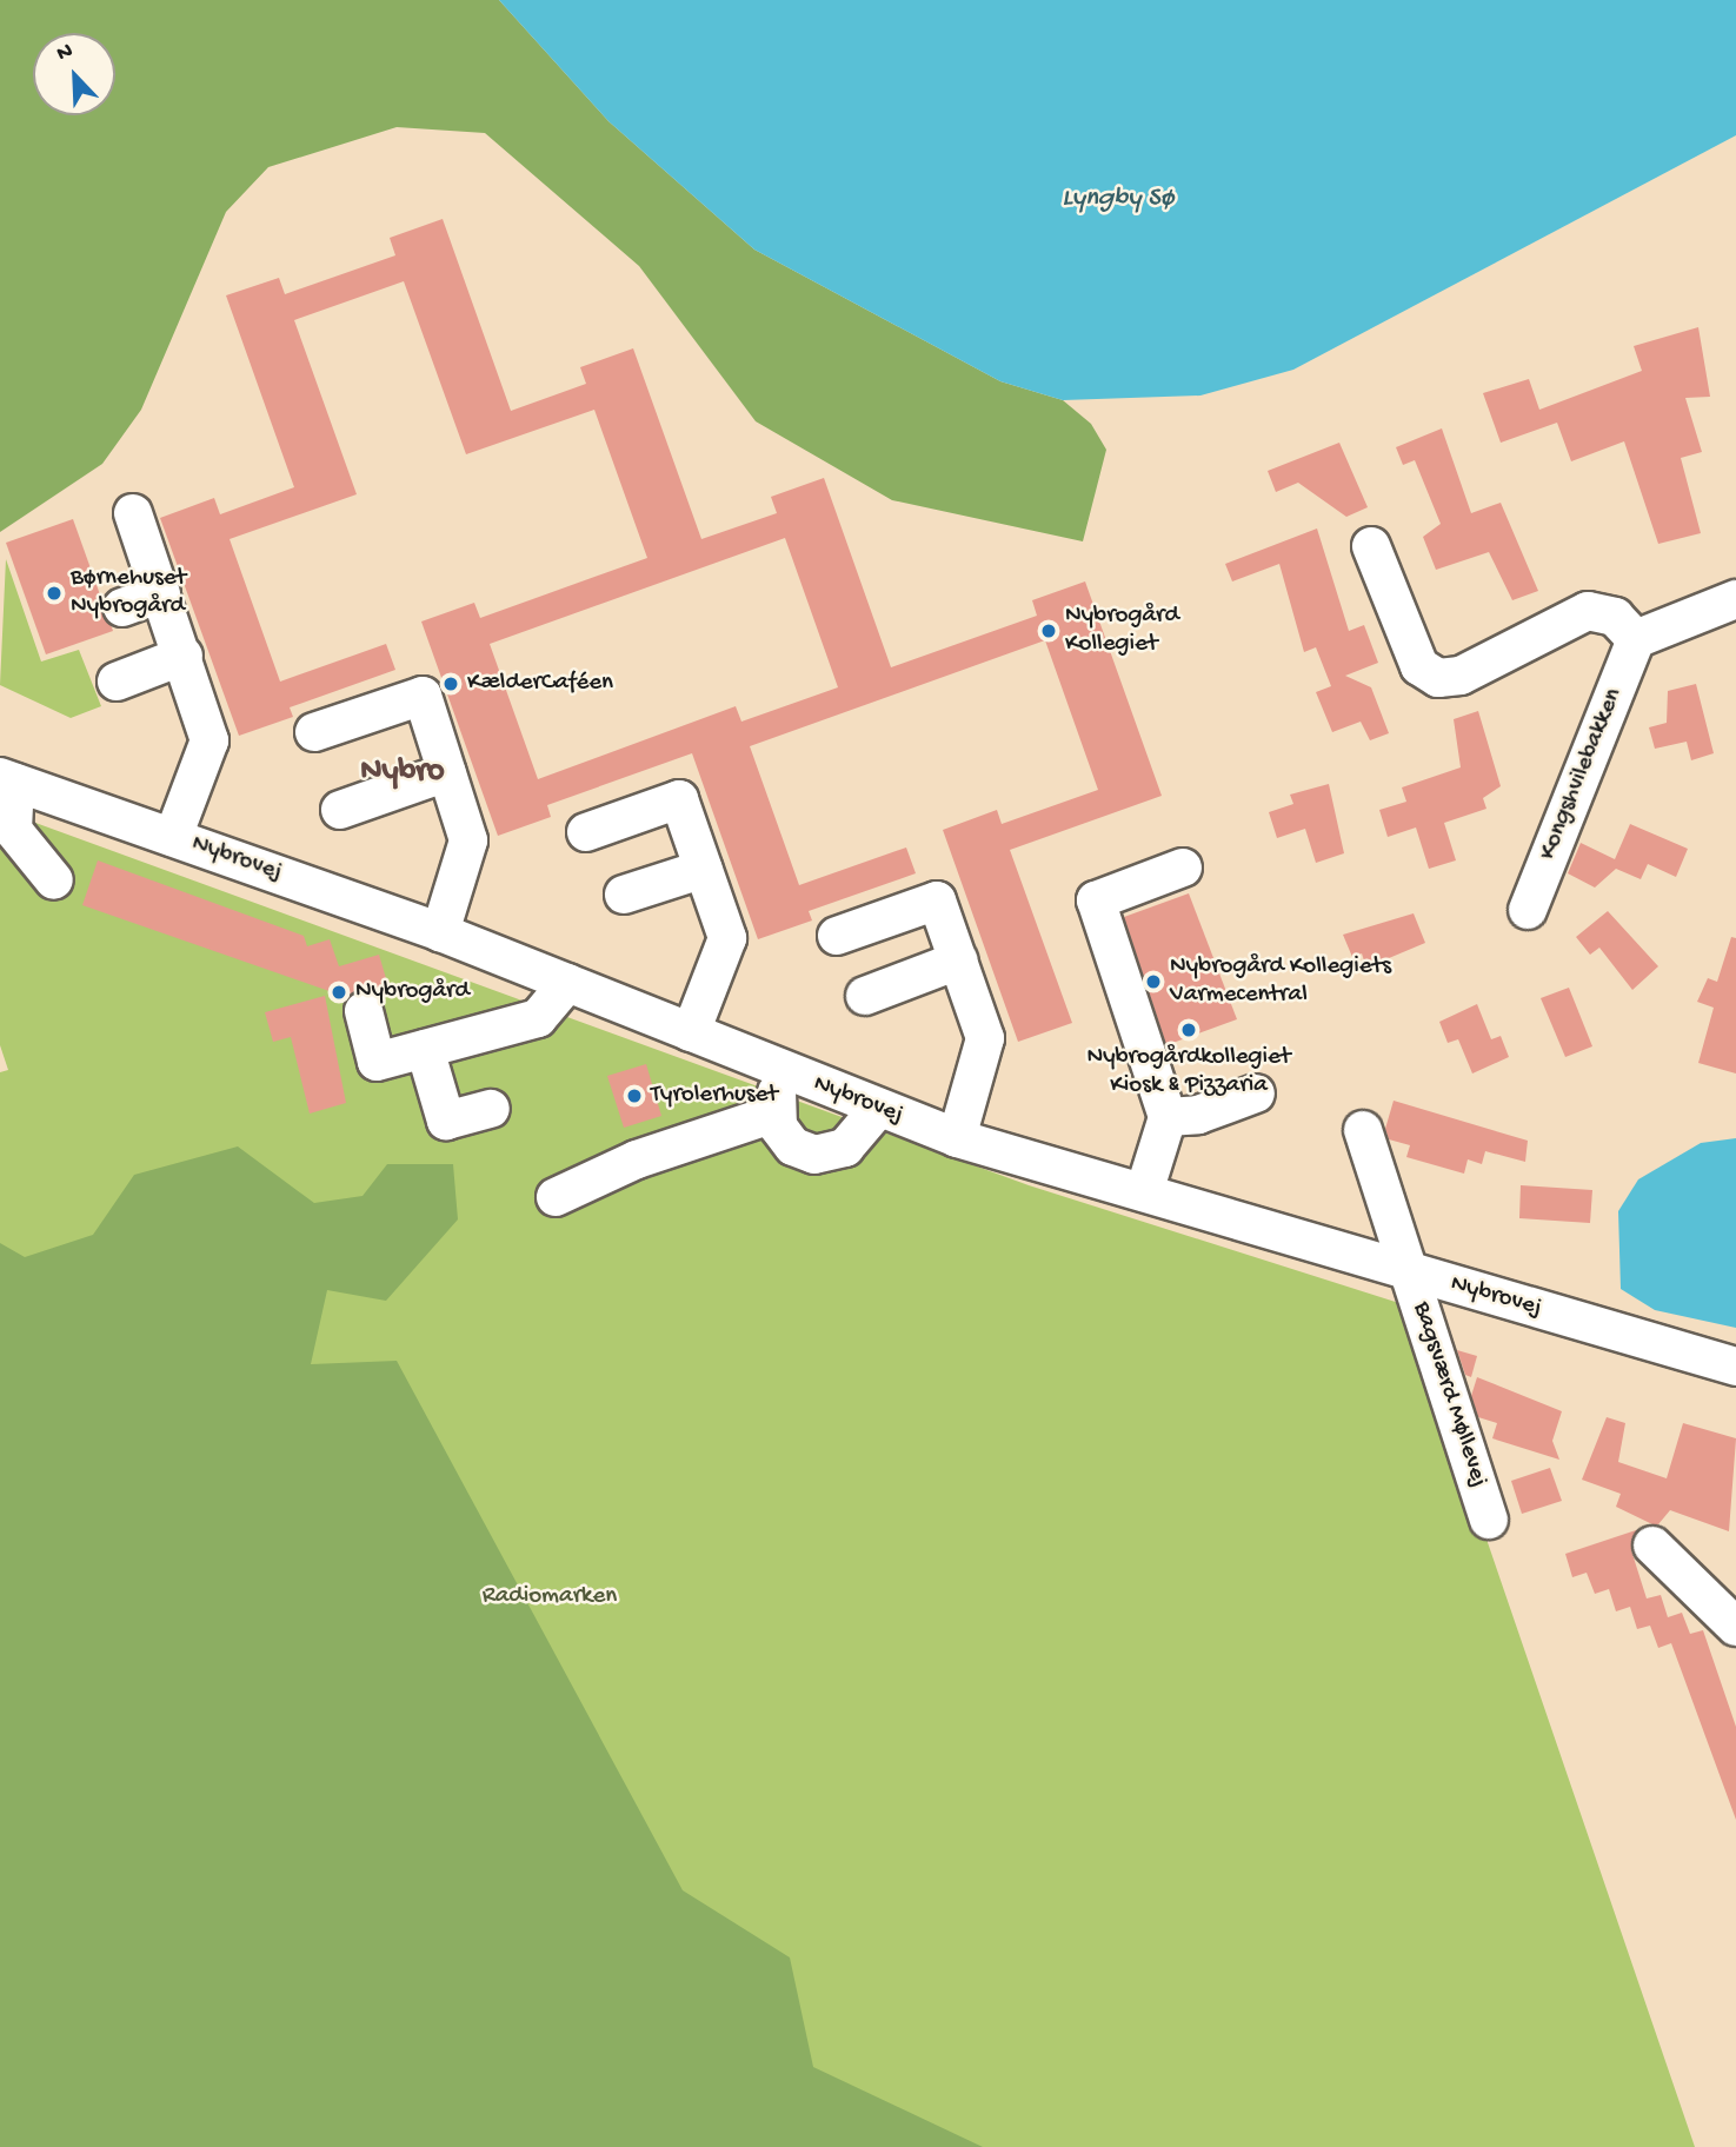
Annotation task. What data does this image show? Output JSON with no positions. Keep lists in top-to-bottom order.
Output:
{
  "streets": {
    "street": ["Kongshvilebakken", "Nybrovej", "Bagsværd Møllevej"]
  },
  "crossings": [
    ["Nybrovej", "Bagsværd Møllevej"]
  ],
  "districts": ["Nybro"],
  "water": ["Lyngby Sø"],
  "parks": ["Radiomarken"],
  "places": [
    "Børnehuset Nybrogård",
    "Nybrogård Kollegiet",
    "KælderCaféen",
    "Nybrogård Kollegiets Varmecentral",
    "Nybrogård",
    "Nybrogårdkollegiet Kiosk & Pizzaria",
    "Tyrolerhuset"
  ],
  "north": "top left"
}
